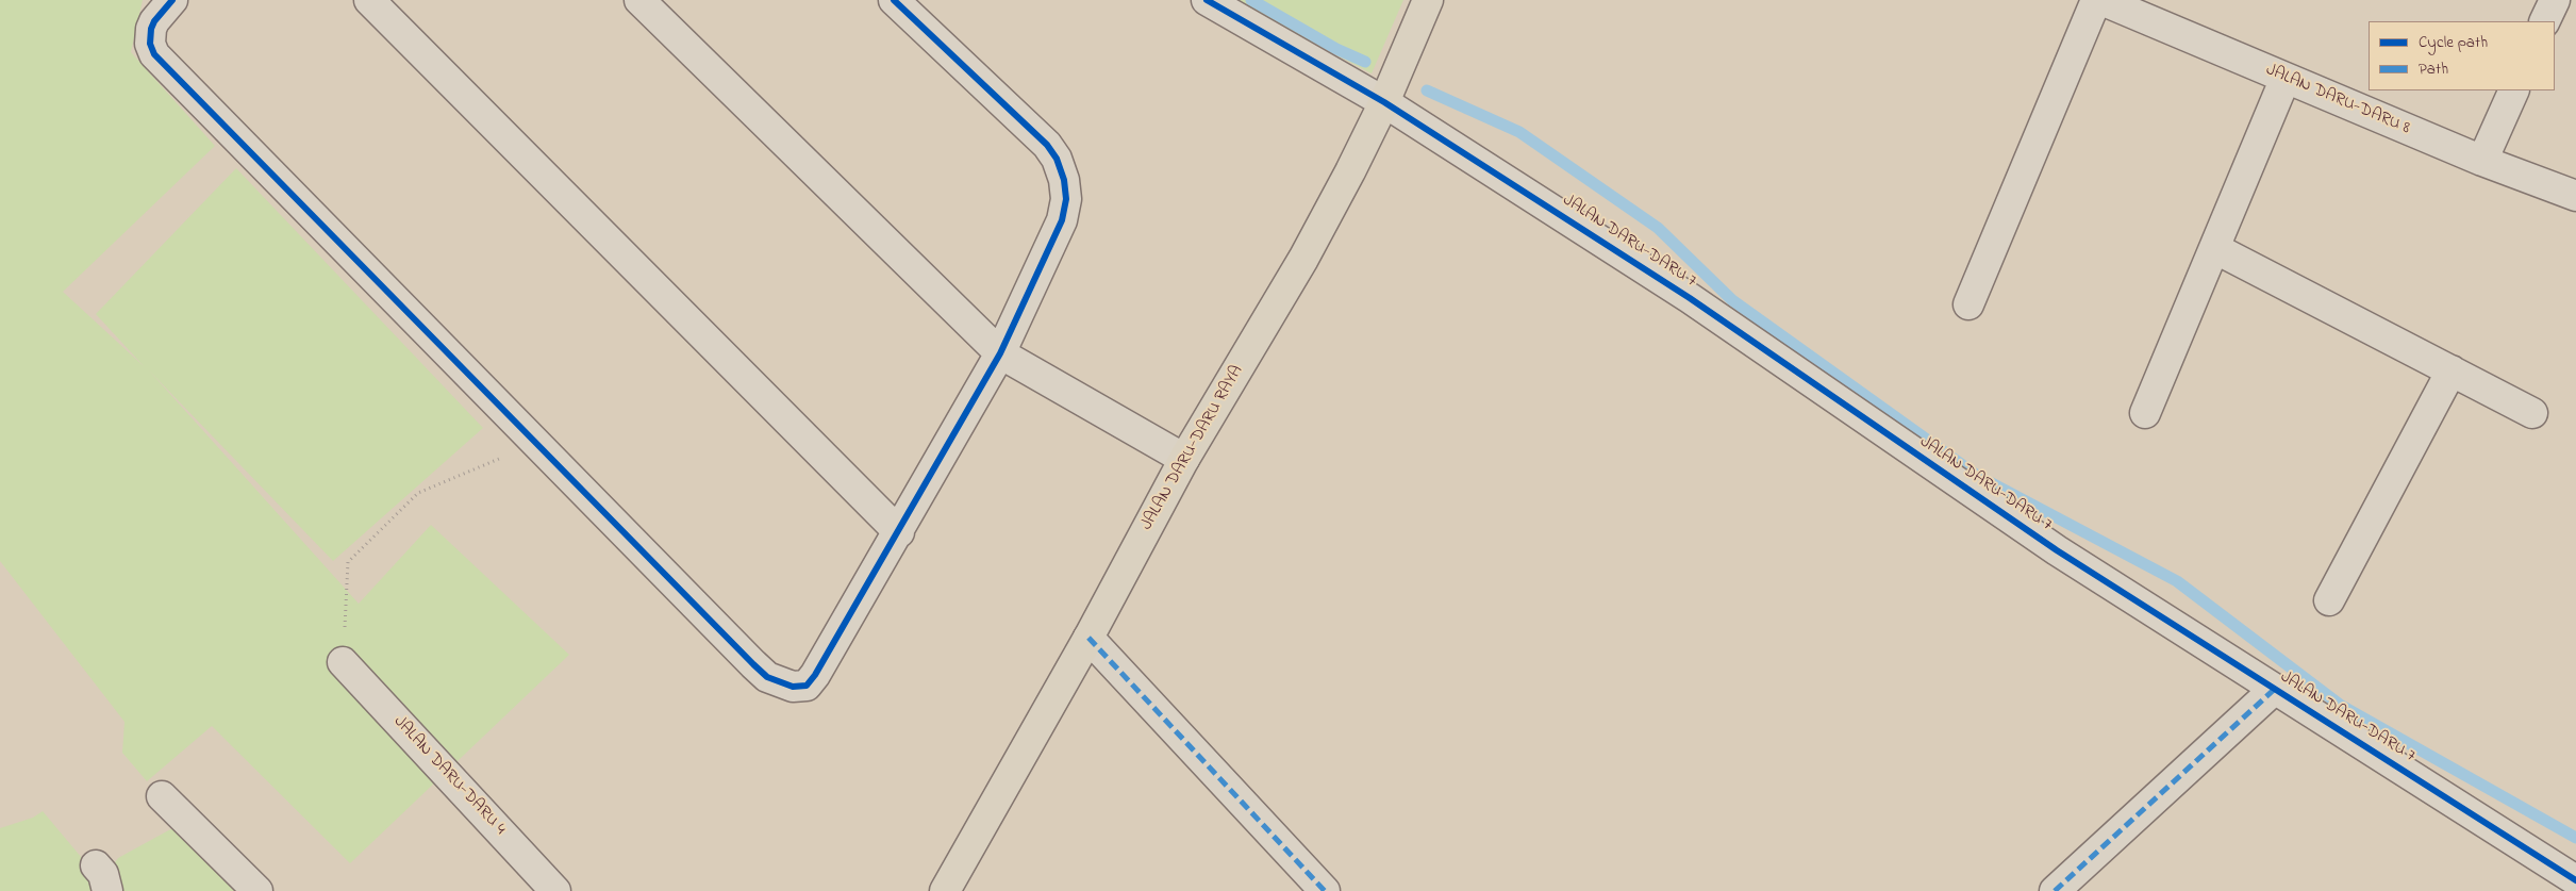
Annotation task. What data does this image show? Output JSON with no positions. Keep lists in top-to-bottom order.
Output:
{
  "streets": {
    "main road": ["JALAN DARU-DARU RAYA"],
    "street": ["JALAN DARU-DARU 8", "JALAN DARU-DARU 7", "JALAN DARU-DARU 4"]
  },
  "crossings": [
    ["JALAN DARU-DARU 7", "JALAN DARU-DARU RAYA"]
  ],
  "legend": ["Cycle path", "Path"]
}
